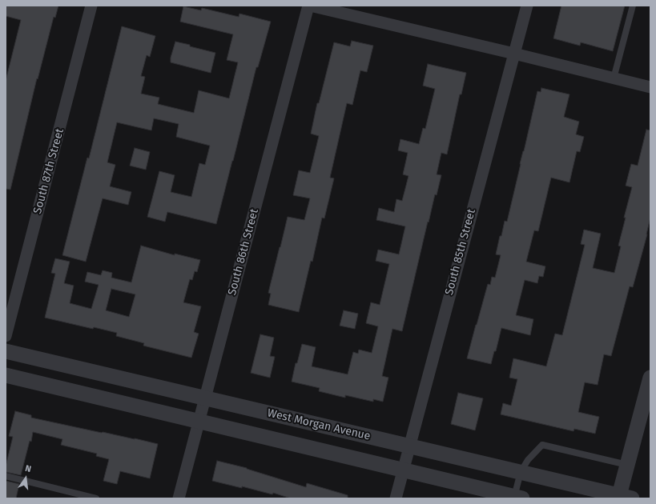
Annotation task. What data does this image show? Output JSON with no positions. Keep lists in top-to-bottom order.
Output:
{
  "streets": {
    "street": [
      "South 87th Street",
      "South 86th Street",
      "South 85th Street",
      "West Morgan Avenue"
    ]
  },
  "crossings": [
    ["South 86th Street", "West Morgan Avenue"],
    ["South 85th Street", "West Morgan Avenue"]
  ],
  "north": "top"
}
